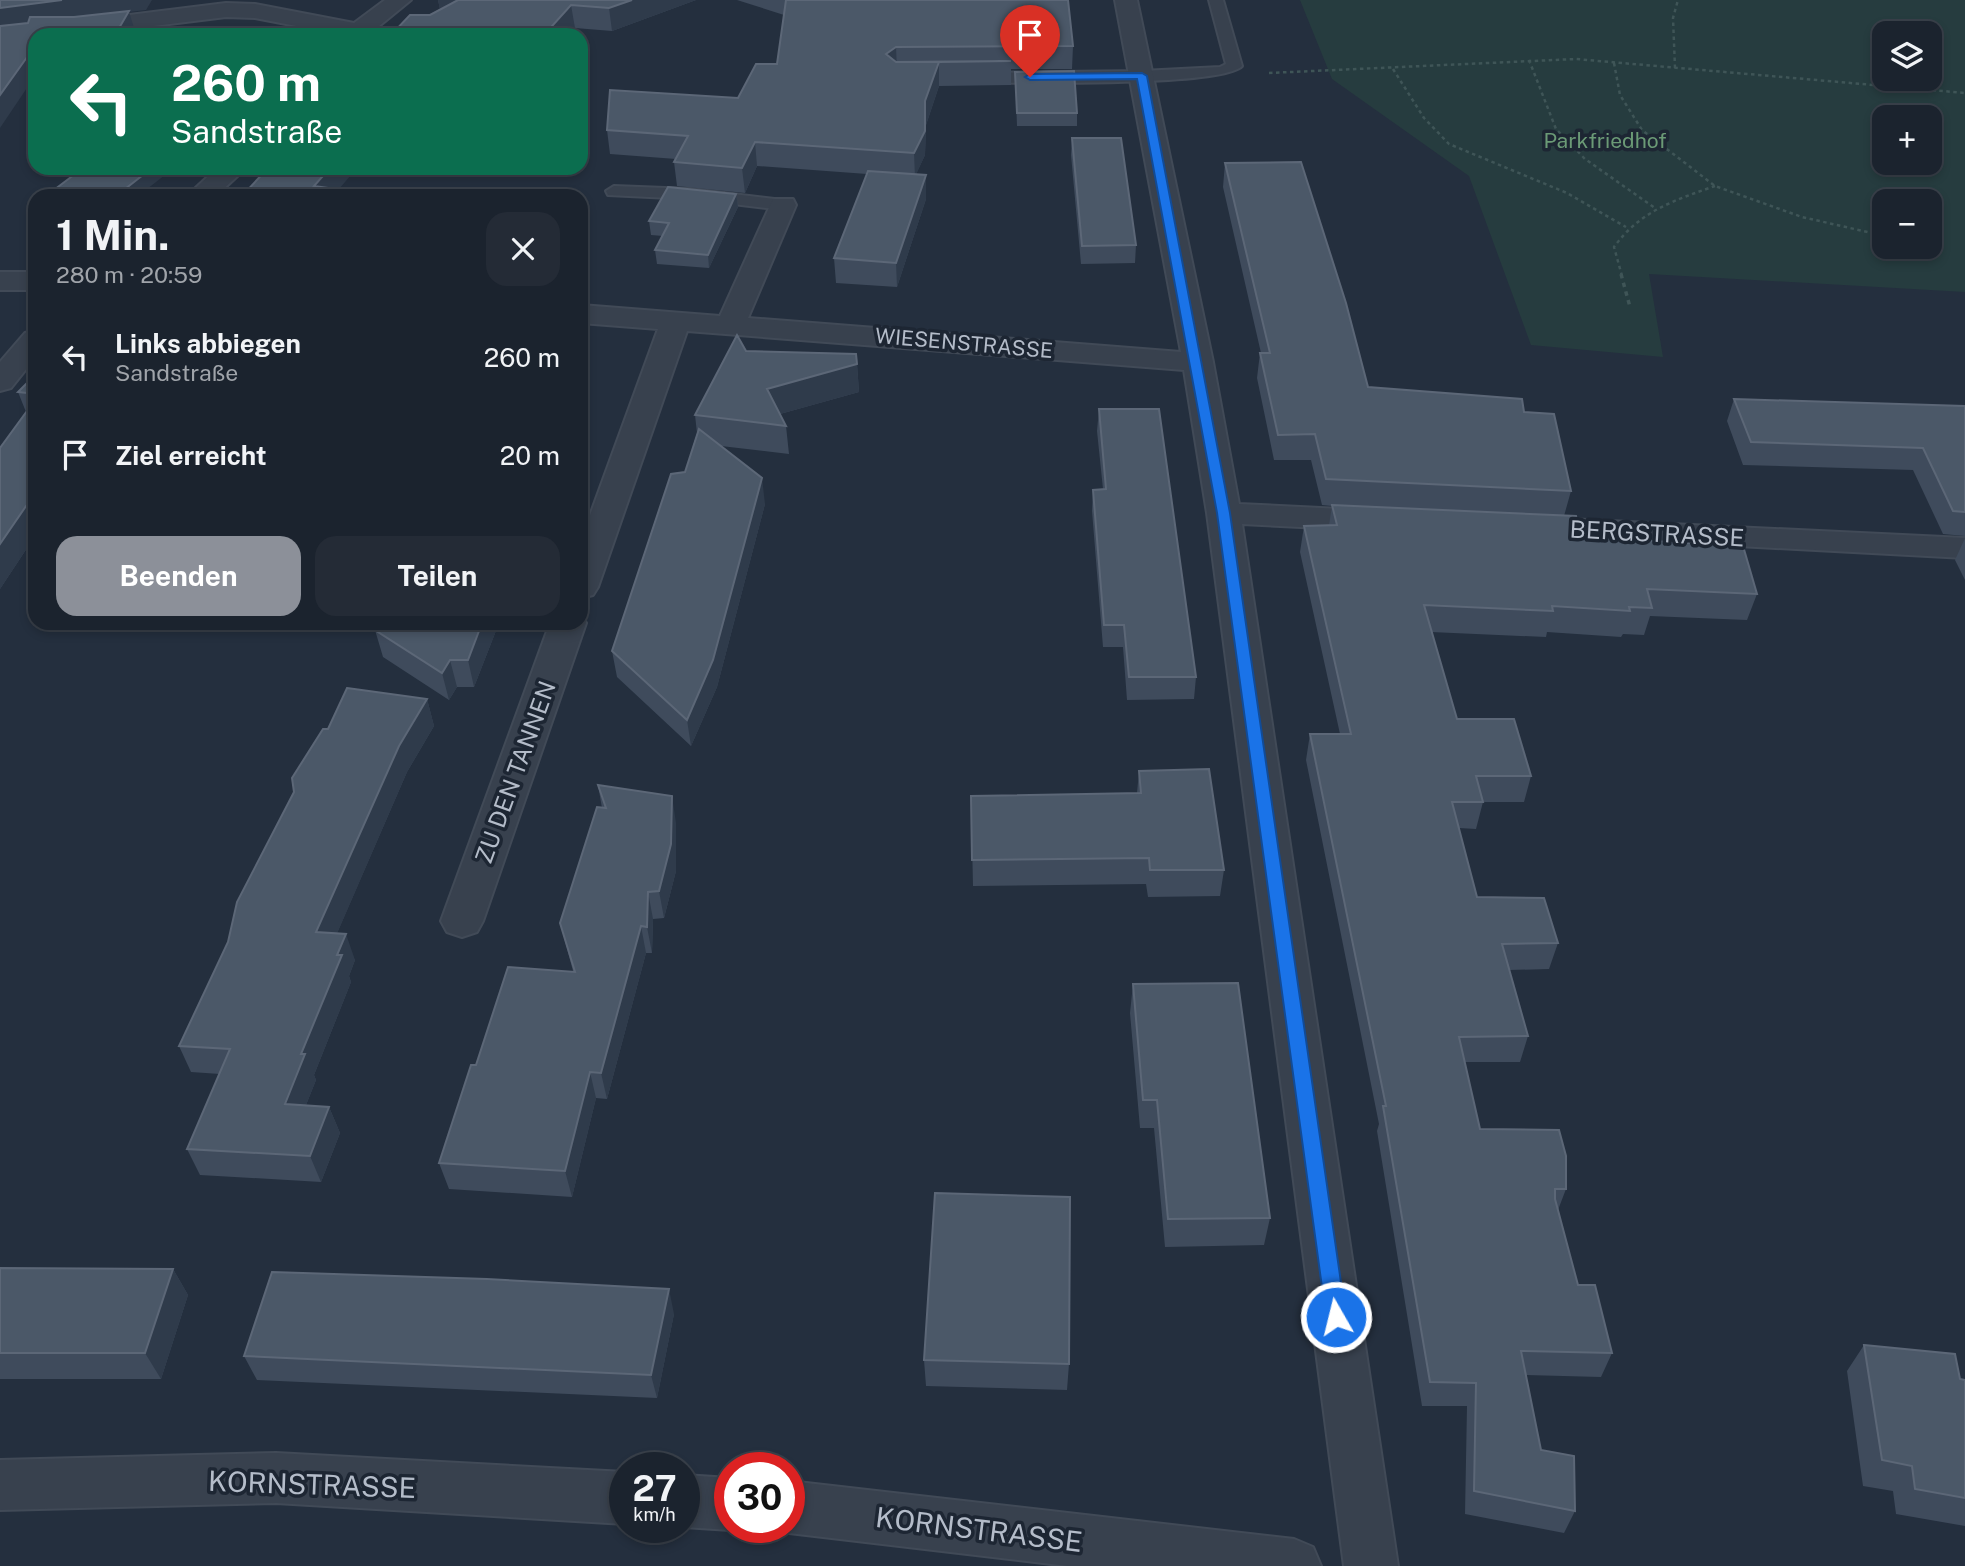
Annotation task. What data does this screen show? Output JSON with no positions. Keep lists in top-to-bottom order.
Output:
{
  "streets": {
    "street": [
      "WIESENSTRASSE",
      "BERGSTRASSE",
      "ZU DEN TANNEN",
      "KORNSTRASSE"
    ]
  },
  "parks": ["Parkfriedhof"],
  "page": {
    "map_buttons": ["+", "−"],
    "turn": ["260 m", "Sandstraße"],
    "heading": ["1 Min.", "280 m · 20:59"],
    "list": [
      {
        "name": "Links abbiegen",
        "note": "Sandstraße",
        "value": "260 m"
      },
      {
        "name": "Ziel erreicht",
        "value": "20 m"
      }
    ],
    "buttons": ["Beenden", "Teilen"],
    "speed": "27 km/h",
    "limit": "30"
  }
}
